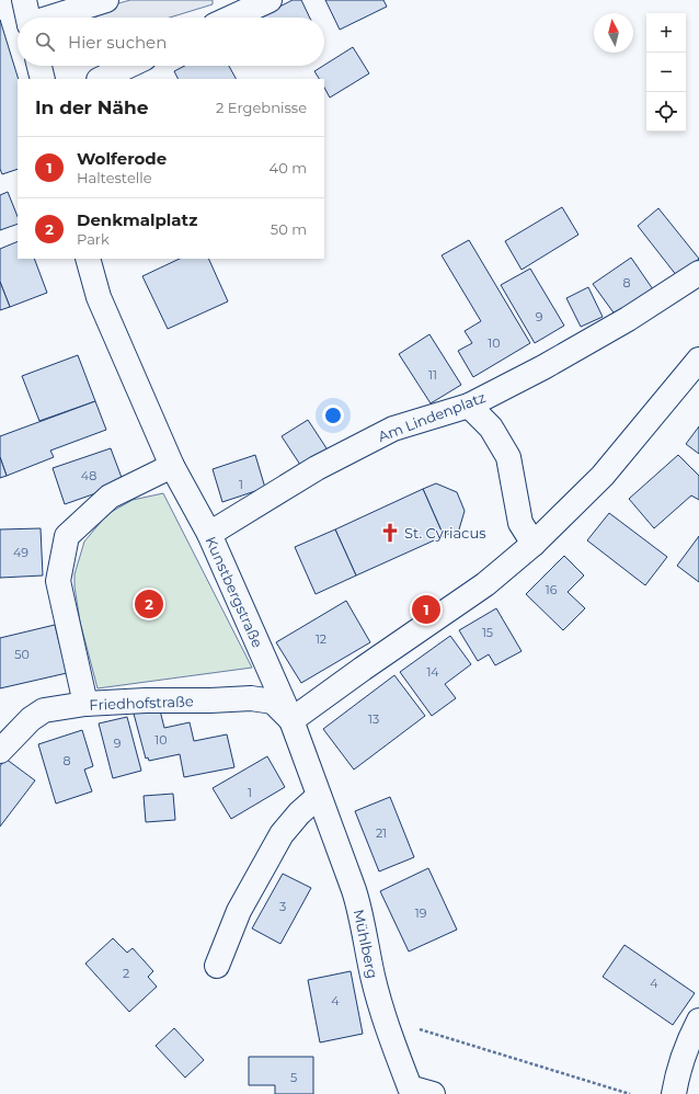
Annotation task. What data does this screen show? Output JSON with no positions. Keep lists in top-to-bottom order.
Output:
{
  "streets": {
    "street": [
      "Am Lindenplatz",
      "Kunstbergstraße",
      "Friedhofstraße",
      "Mühlberg"
    ]
  },
  "crossings": [
    ["Am Lindenplatz", "Kunstbergstraße"],
    ["Kunstbergstraße", "Friedhofstraße"],
    ["Kunstbergstraße", "Mühlberg"],
    ["Friedhofstraße", "Mühlberg"]
  ],
  "places": {
    "church": ["St. Cyriacus"]
  },
  "house_numbers": [
    "8",
    "9",
    "10",
    "11",
    "48",
    "1",
    "49",
    "16",
    "15",
    "12",
    "50",
    "14",
    "13",
    "10",
    "9",
    "8",
    "1",
    "21",
    "3",
    "19",
    "2",
    "4",
    "4",
    "5"
  ],
  "north": "top",
  "page": {
    "map_buttons": ["+", "−"],
    "search": "Hier suchen",
    "heading": ["In der Nähe", "2 Ergebnisse"],
    "list": [
      {
        "mark": "1",
        "name": "Wolferode",
        "note": "Haltestelle",
        "value": "40 m"
      },
      {
        "mark": "2",
        "name": "Denkmalplatz",
        "note": "Park",
        "value": "50 m"
      }
    ],
    "pins": ["2", "1"]
  }
}
